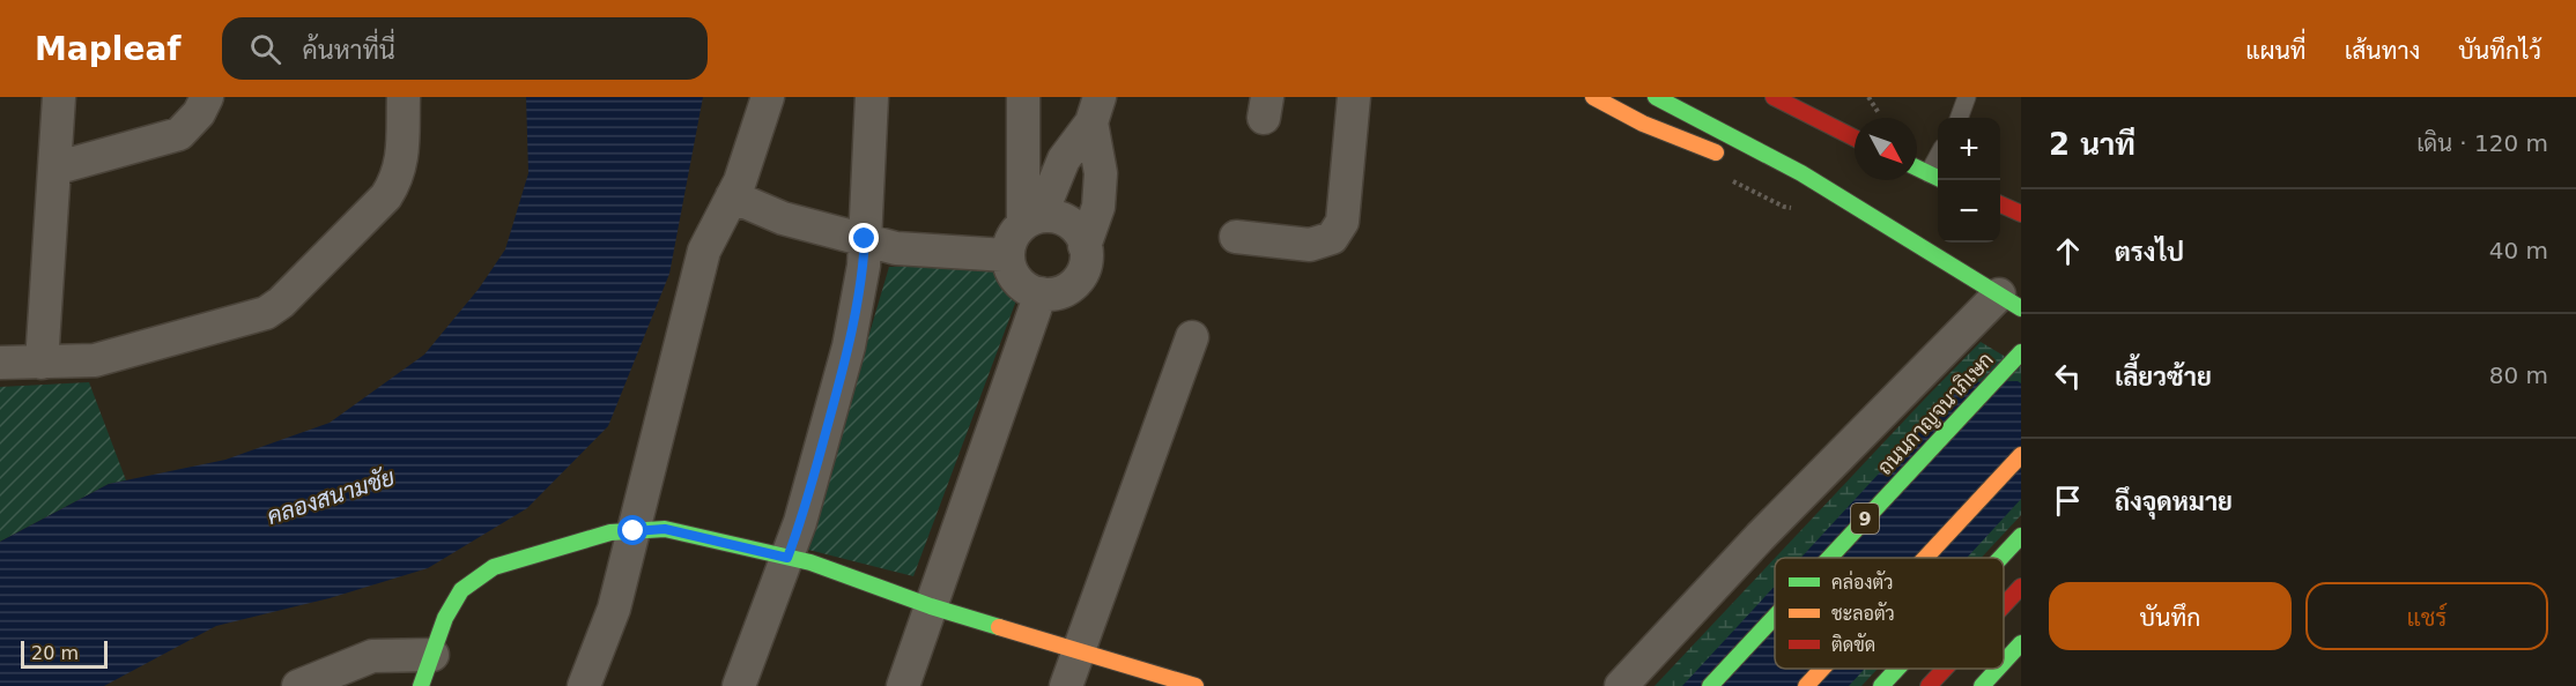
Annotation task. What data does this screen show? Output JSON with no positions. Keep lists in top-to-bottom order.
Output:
{
  "streets": {
    "main road": ["ถนนกาญจนาภิเษก", "9"]
  },
  "water": ["คลองสนามชัย"],
  "legend": ["คล่องตัว", "ชะลอตัว", "ติดขัด"],
  "scale_bar": "20 m",
  "north": "bottom right",
  "page": {
    "header": "Mapleaf",
    "search": "ค้นหาที่นี่",
    "nav": ["แผนที่", "เส้นทาง", "บันทึกไว้"],
    "heading": ["2 นาที", "เดิน · 120 m"],
    "map_buttons": ["+", "−"],
    "list": [
      ["ตรงไป", "40 m"],
      ["เลี้ยวซ้าย", "80 m"],
      "ถึงจุดหมาย"
    ],
    "buttons": ["บันทึก", "แชร์"],
    "scale": "20 m"
  }
}
